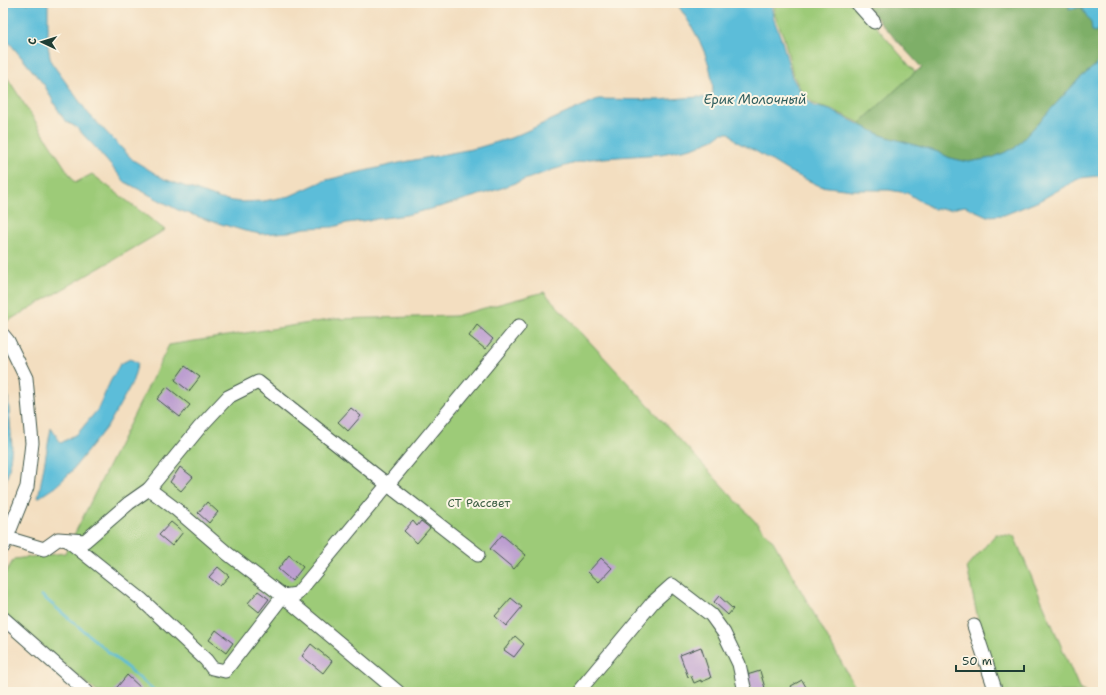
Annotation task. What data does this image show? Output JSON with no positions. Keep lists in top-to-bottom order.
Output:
{
  "water": ["Ерик Молочный"],
  "parks": ["СТ Рассвет"],
  "scale_bar": "50 m",
  "north": "left"
}
